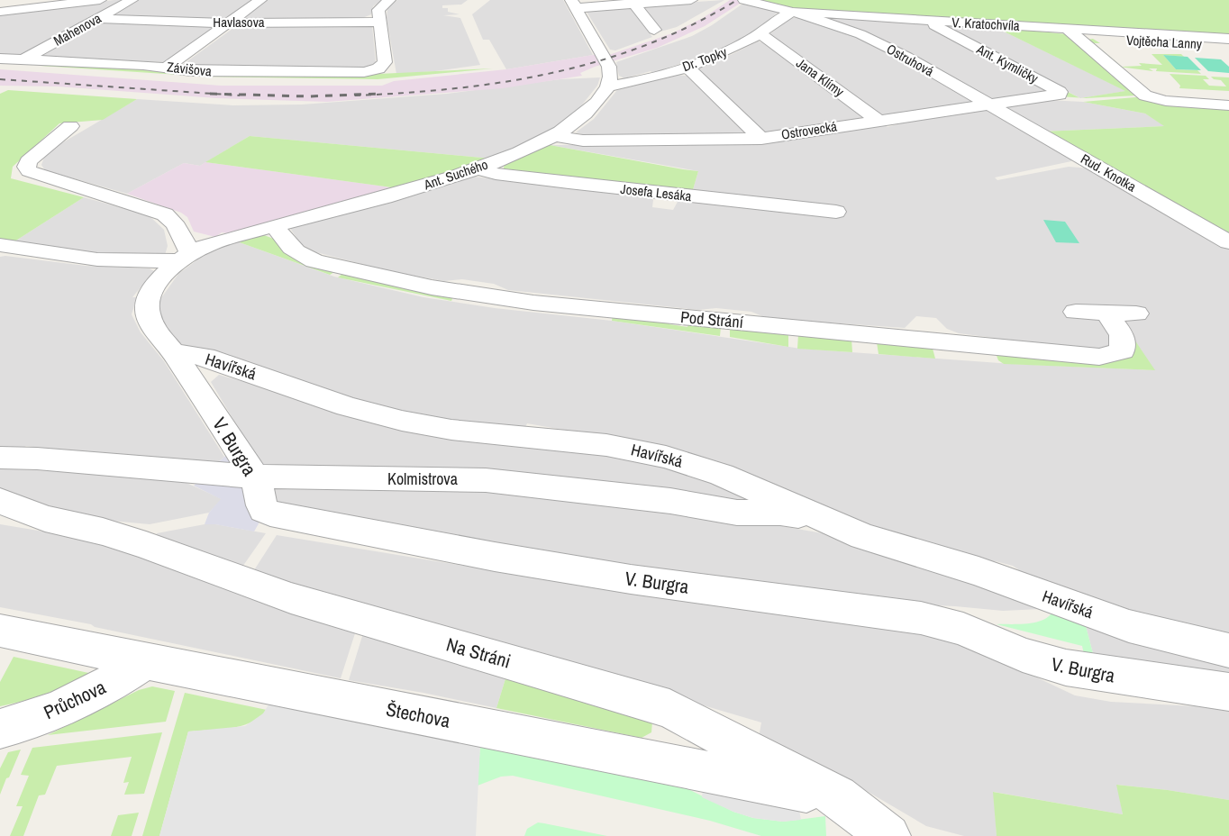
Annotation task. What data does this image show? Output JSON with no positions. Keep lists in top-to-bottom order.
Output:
{
  "streets": {
    "street": [
      "Havlasova",
      "V. Kratochvíla",
      "Mahenova",
      "Vojtěcha Lanny",
      "Dr. Topky",
      "Ostruhová",
      "Ant. Kymličky",
      "Závišova",
      "Jana Klímy",
      "Ostrovecká",
      "Rud. Knotka",
      "Ant. Suchého",
      "Josefa Lesáka",
      "Pod Strání",
      "Havířská",
      "V. Burgra",
      "Kolmistrova",
      "Na Stráni",
      "Průchova",
      "Štechova"
    ]
  },
  "crossings": [
    ["Havlasova", "Mahenova"],
    ["Havlasova", "Závišova"],
    ["V. Kratochvíla", "Vojtěcha Lanny"],
    ["V. Kratochvíla", "Ostruhová"],
    ["V. Kratochvíla", "Ant. Kymličky"],
    ["Mahenova", "Závišova"],
    ["Dr. Topky", "Ostruhová"],
    ["Dr. Topky", "Jana Klímy"],
    ["Dr. Topky", "Ant. Suchého"],
    ["Ostruhová", "Ostrovecká"],
    ["Ostruhová", "Rud. Knotka"],
    ["Ant. Kymličky", "Ostrovecká"],
    ["Jana Klímy", "Ostrovecká"],
    ["Ostrovecká", "Rud. Knotka"],
    ["Ostrovecká", "Ant. Suchého"],
    ["Ant. Suchého", "Josefa Lesáka"],
    ["Ant. Suchého", "Pod Strání"],
    ["Havířská", "V. Burgra"],
    ["Havířská", "Kolmistrova"],
    ["V. Burgra", "Kolmistrova"],
    ["Na Stráni", "Štechova"],
    ["Průchova", "Štechova"]
  ]
}
